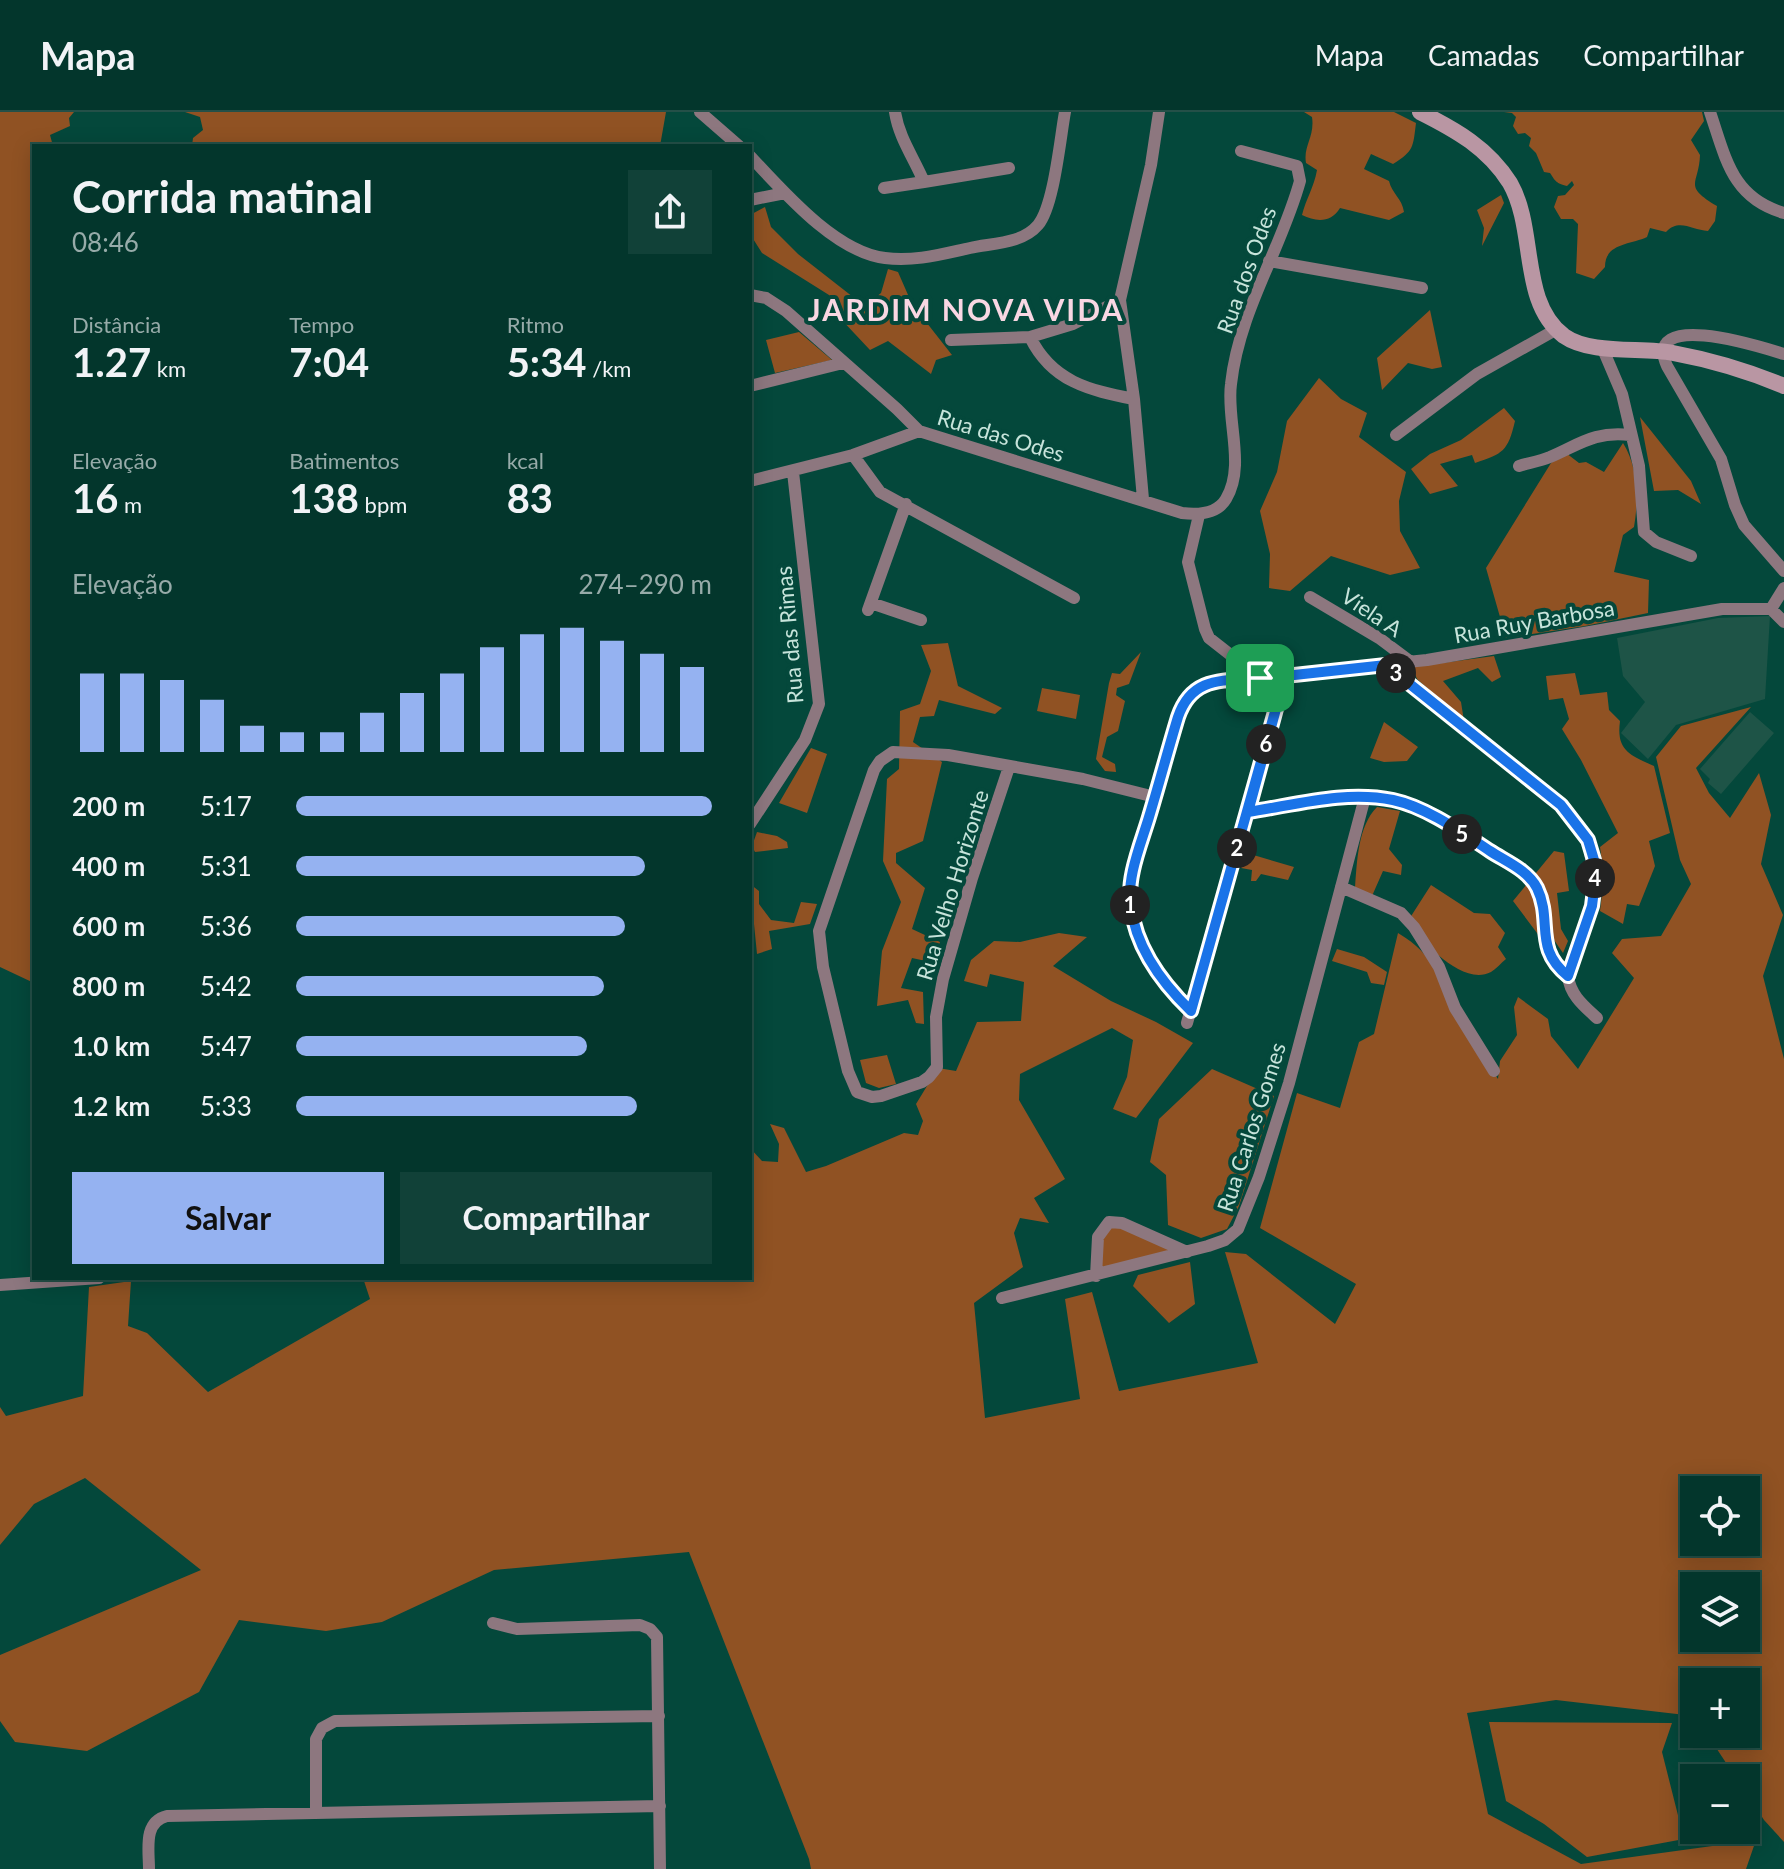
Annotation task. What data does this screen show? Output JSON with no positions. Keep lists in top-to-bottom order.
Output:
{
  "streets": {
    "street": [
      "Rua dos Odes",
      "Rua das Odes",
      "Viela A",
      "Rua Ruy Barbosa",
      "Rua das Rimas",
      "Rua Velho Horizonte",
      "Rua Carlos Gomes"
    ]
  },
  "crossings": [
    ["Viela A", "Rua Ruy Barbosa"],
    ["Rua Ruy Barbosa", "Rua Velho Horizonte"]
  ],
  "districts": ["JARDIM NOVA VIDA"],
  "page": {
    "header": "Mapa",
    "nav": ["Mapa", "Camadas", "Compartilhar"],
    "heading": ["Corrida matinal", "08:46"],
    "stats": [
      ["Distância", "1.27 km"],
      ["Tempo", "7:04"],
      ["Ritmo", "5:34 /km"],
      ["Elevação", "16 m"],
      ["Batimentos", "138 bpm"],
      ["kcal", "83"]
    ],
    "chart": ["Elevação", "274–290 m"],
    "pins": [
      "3",
      "6",
      "5",
      "2",
      "4",
      "1"
    ],
    "list": [
      {
        "name": "200 m",
        "note": "5:17"
      },
      {
        "name": "400 m",
        "note": "5:31"
      },
      {
        "name": "600 m",
        "note": "5:36"
      },
      {
        "name": "800 m",
        "note": "5:42"
      },
      {
        "name": "1.0 km",
        "note": "5:47"
      },
      {
        "name": "1.2 km",
        "note": "5:33"
      }
    ],
    "buttons": ["Salvar", "Compartilhar"],
    "map_buttons": ["+", "−"]
  }
}
